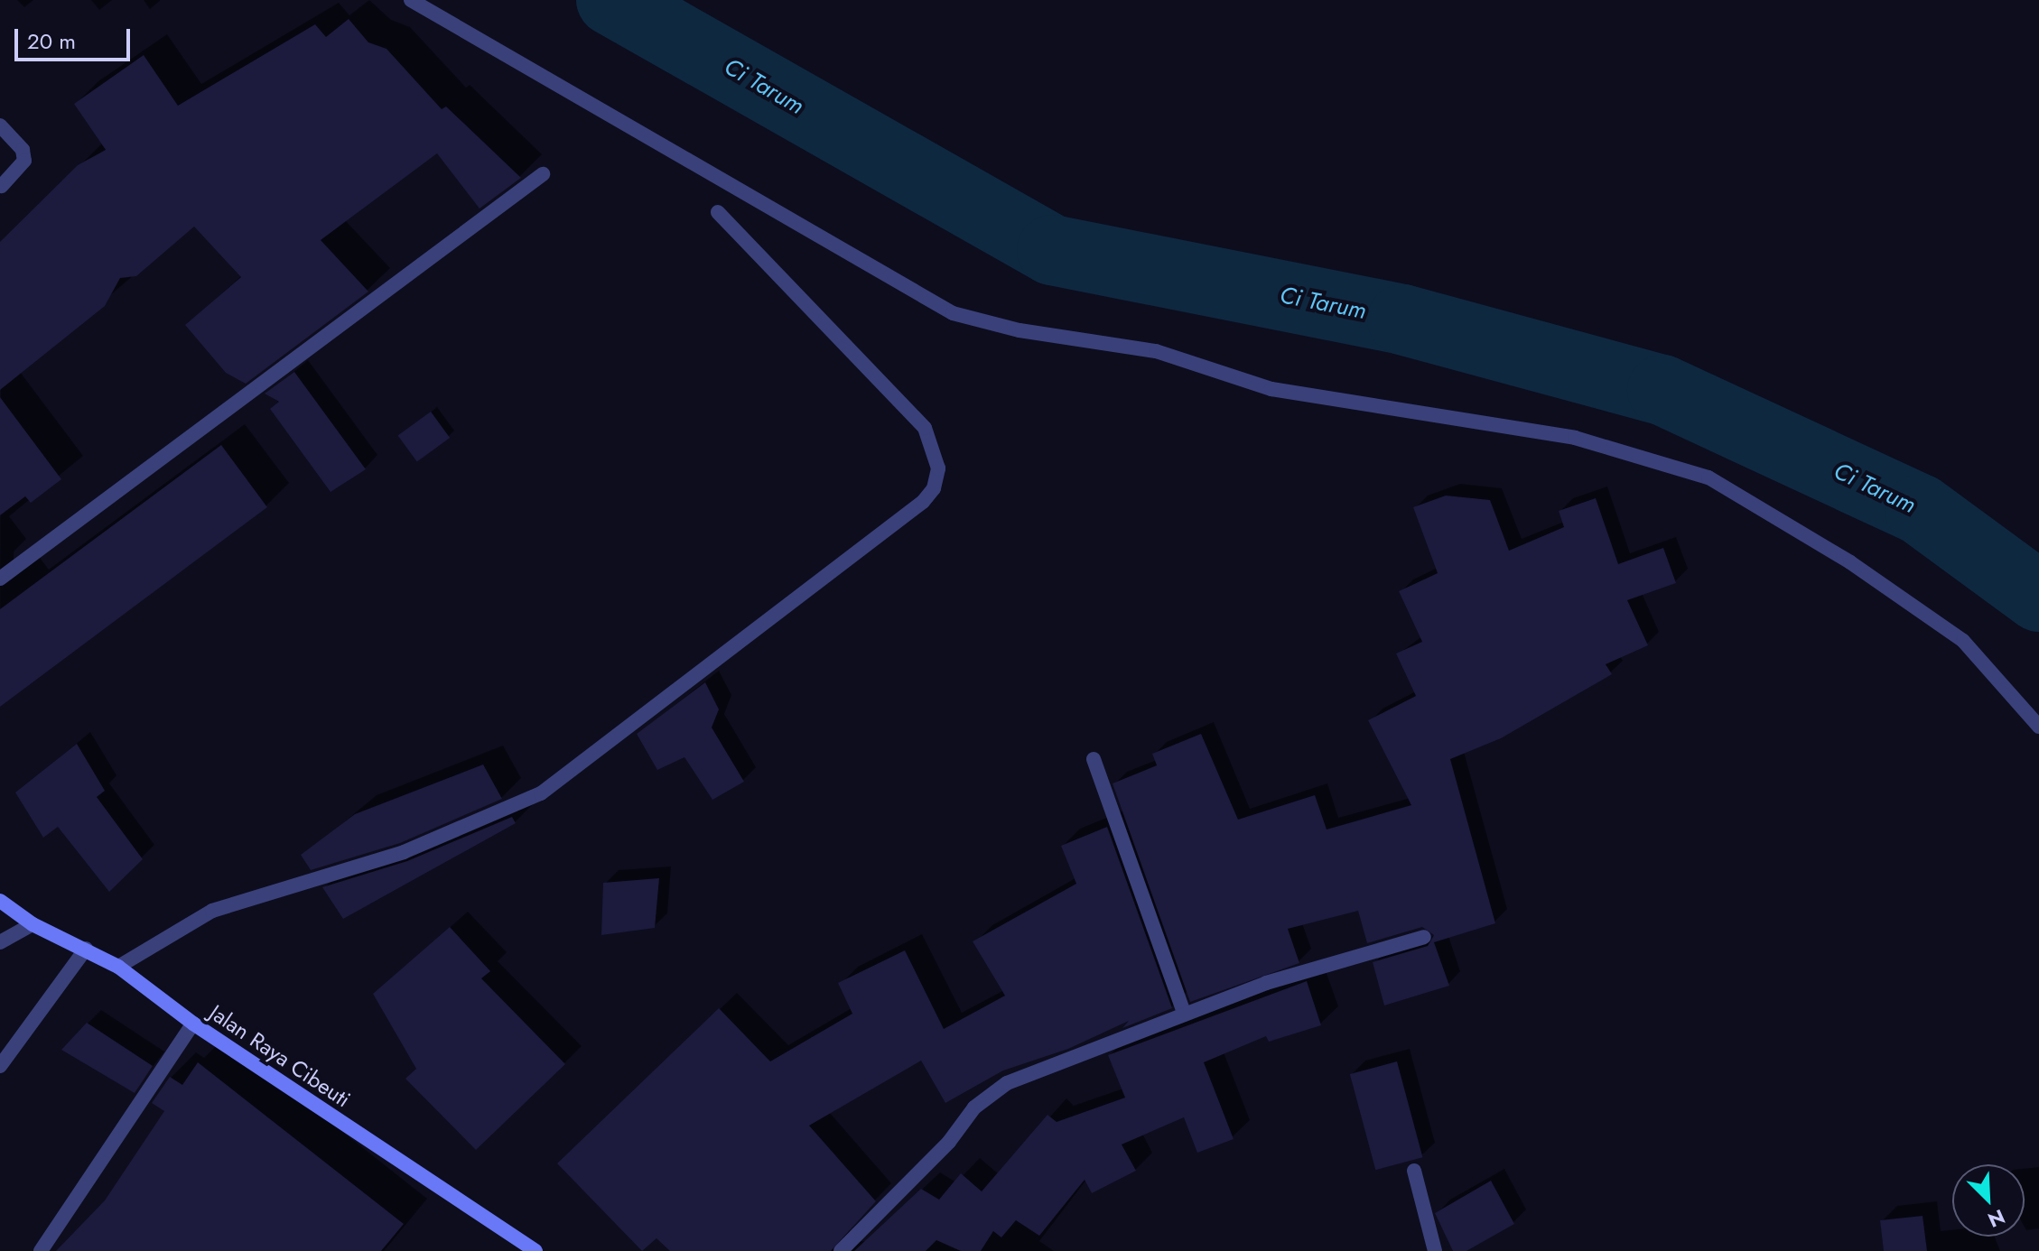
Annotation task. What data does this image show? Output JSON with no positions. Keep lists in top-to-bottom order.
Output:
{
  "streets": {
    "main road": ["Jalan Raya Cibeuti"]
  },
  "water": ["Ci Tarum"],
  "scale_bar": "20 m",
  "north": "bottom right"
}
